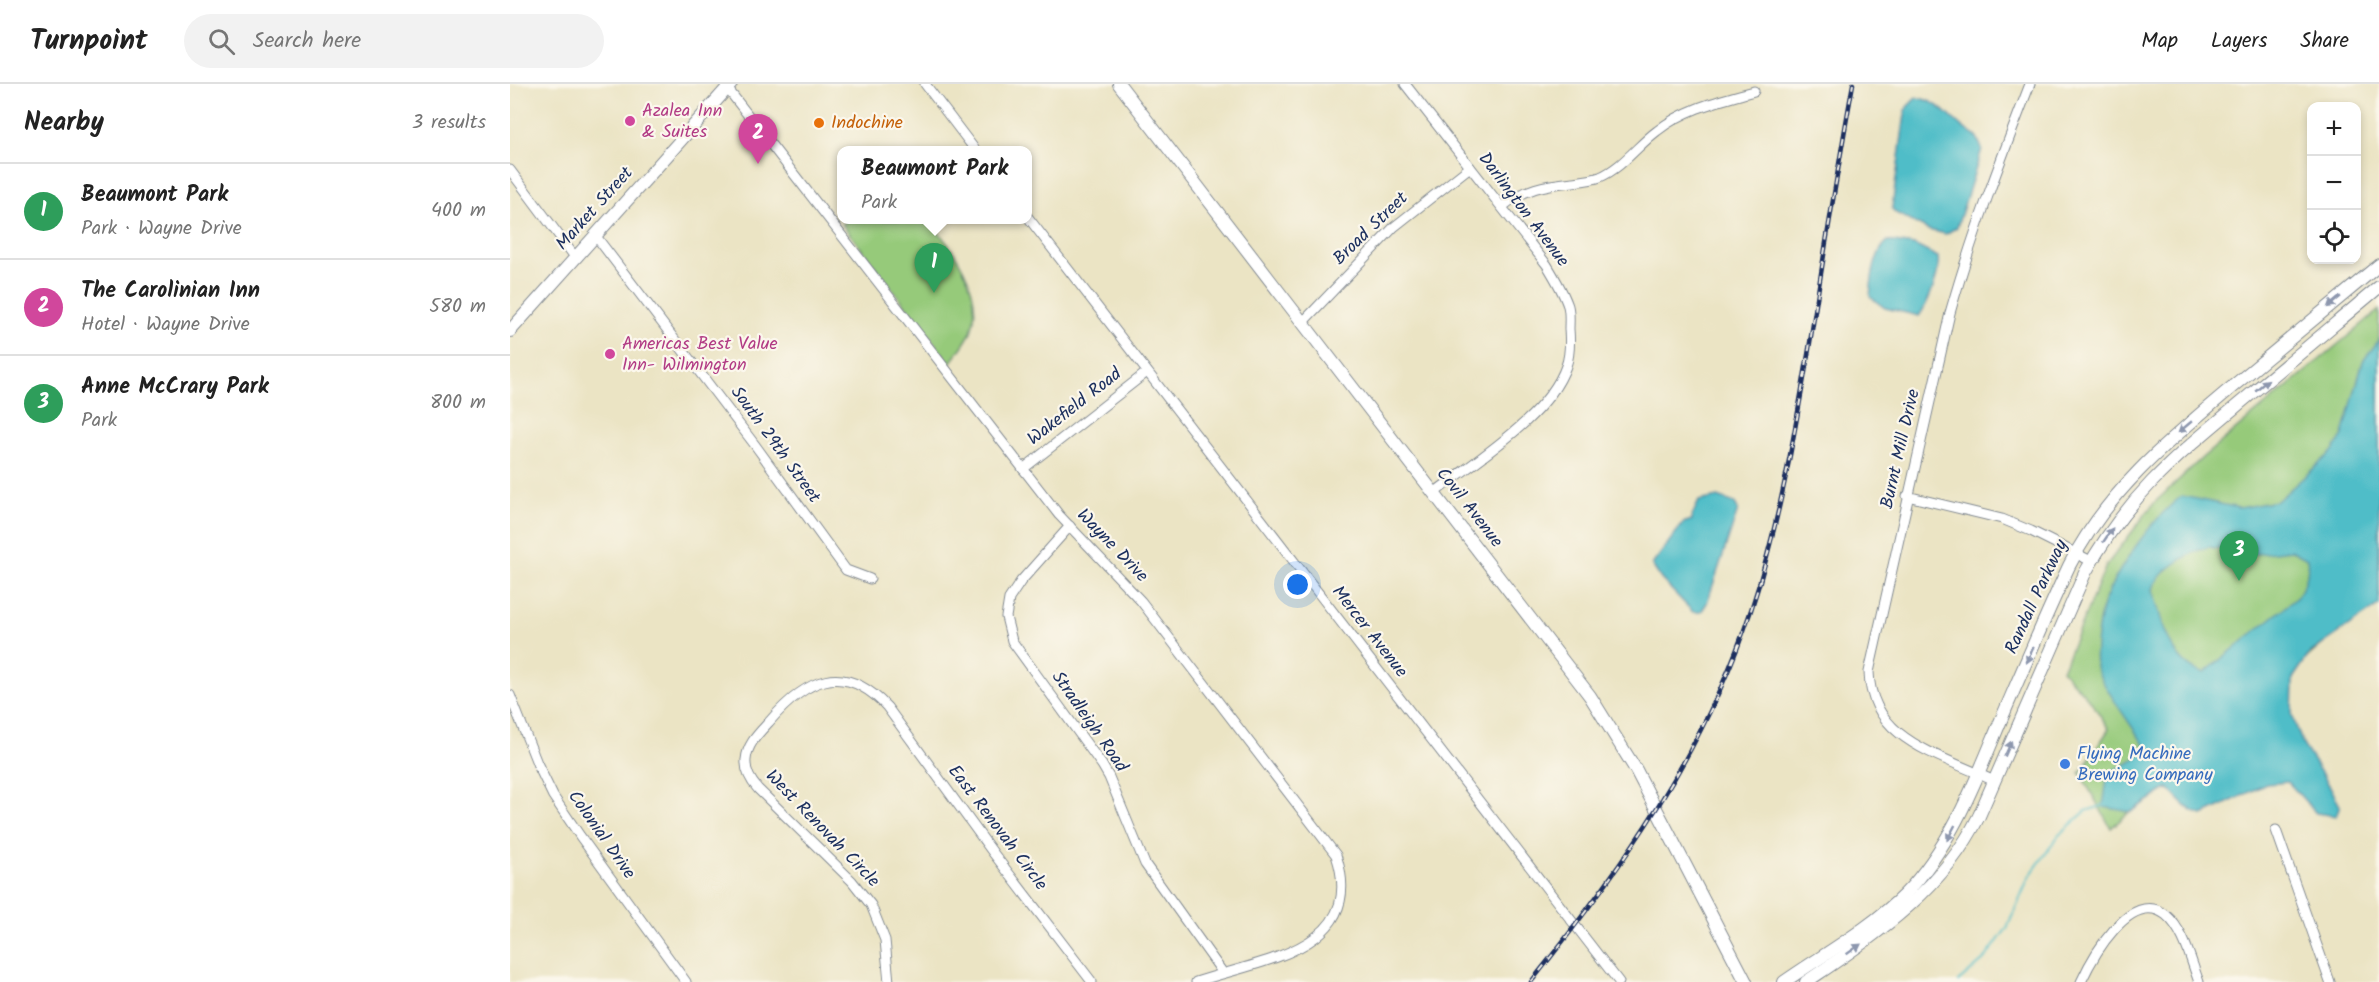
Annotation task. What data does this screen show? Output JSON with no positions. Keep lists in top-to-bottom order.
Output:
{
  "streets": {
    "main road": ["Market Street", "Covil Avenue", "Randall Parkway"],
    "street": [
      "Darlington Avenue",
      "Broad Street",
      "Wakefield Road",
      "South 29th Street",
      "Burnt Mill Drive",
      "Wayne Drive",
      "Mercer Avenue",
      "Stradleigh Road",
      "East Renovah Circle",
      "West Renovah Circle",
      "Colonial Drive"
    ]
  },
  "crossings": [
    ["Market Street", "South 29th Street"],
    ["Market Street", "Wayne Drive"],
    ["Darlington Avenue", "Broad Street"],
    ["Darlington Avenue", "Covil Avenue"],
    ["Broad Street", "Covil Avenue"],
    ["Wakefield Road", "Wayne Drive"],
    ["Wakefield Road", "Mercer Avenue"],
    ["Burnt Mill Drive", "Randall Parkway"],
    ["Wayne Drive", "Stradleigh Road"],
    ["East Renovah Circle", "West Renovah Circle"]
  ],
  "places": [
    "Azalea Inn & Suites",
    "Indochine",
    "Americas Best Value Inn- Wilmington",
    "Flying Machine Brewing Company"
  ],
  "page": {
    "header": "Turnpoint",
    "search": "Search here",
    "nav": ["Map", "Layers", "Share"],
    "heading": ["Nearby", "3 results"],
    "map_buttons": ["+", "−"],
    "pins": ["2", "1", "3"],
    "popup": ["Beaumont Park", "Park"],
    "list": [
      {
        "mark": "1",
        "name": "Beaumont Park",
        "note": "Park · Wayne Drive",
        "value": "400 m"
      },
      {
        "mark": "2",
        "name": "The Carolinian Inn",
        "note": "Hotel · Wayne Drive",
        "value": "580 m"
      },
      {
        "mark": "3",
        "name": "Anne McCrary Park",
        "note": "Park",
        "value": "800 m"
      }
    ]
  }
}
